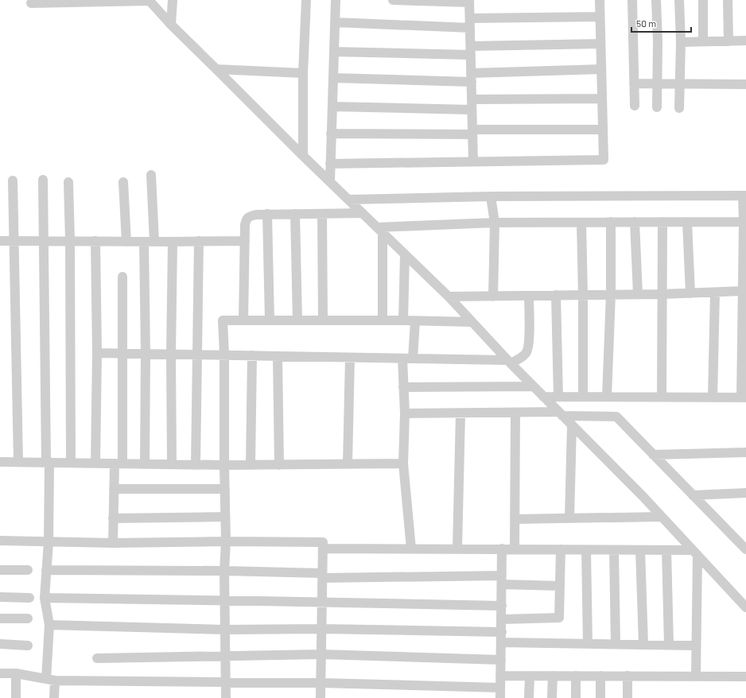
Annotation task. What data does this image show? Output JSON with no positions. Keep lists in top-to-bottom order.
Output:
{
  "scale_bar": "50 m"
}
